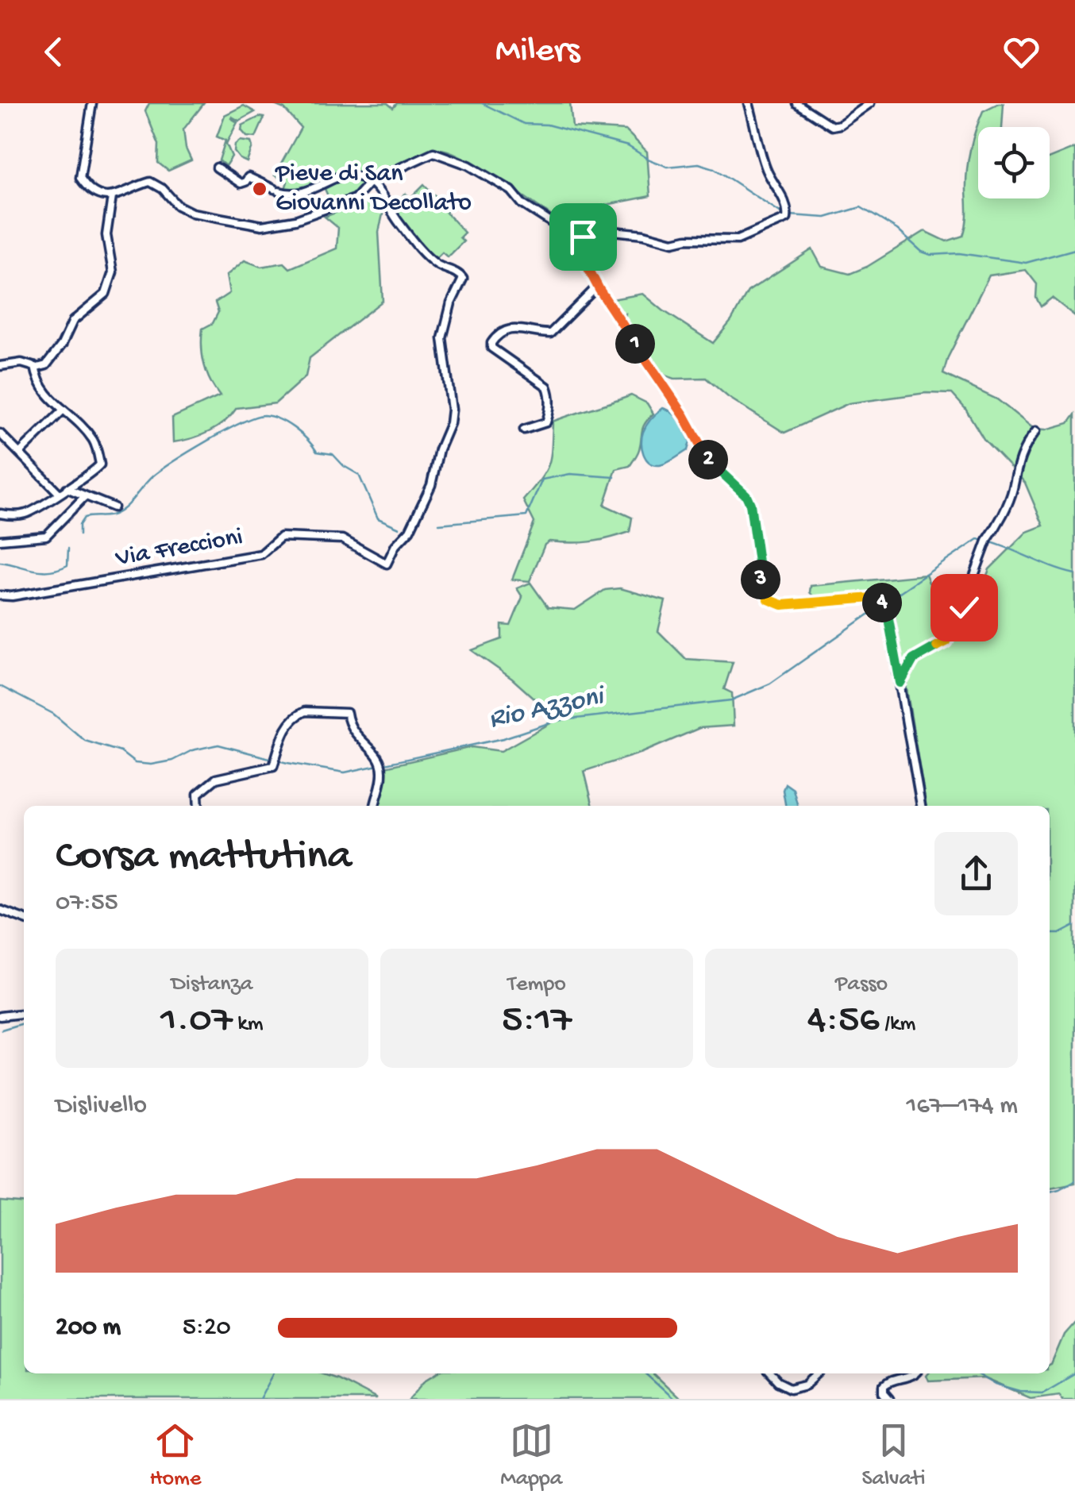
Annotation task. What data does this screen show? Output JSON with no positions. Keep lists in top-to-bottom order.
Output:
{
  "streets": {
    "street": ["Via Freccioni"]
  },
  "water": ["Rio Azzoni"],
  "places": ["Pieve di San Giovanni Decollato"],
  "page": {
    "header": "Milers",
    "pins": [
      "1",
      "2",
      "3",
      "4"
    ],
    "heading": ["Corsa mattutina", "07:55"],
    "stats": [
      ["Distanza", "1.07 km"],
      ["Tempo", "5:17"],
      ["Passo", "4:56 /km"]
    ],
    "chart": ["Dislivello", "167–174 m"],
    "list": [
      {
        "name": "200 m",
        "note": "5:20"
      }
    ],
    "tabs": ["Home", "Mappa", "Salvati"]
  }
}
